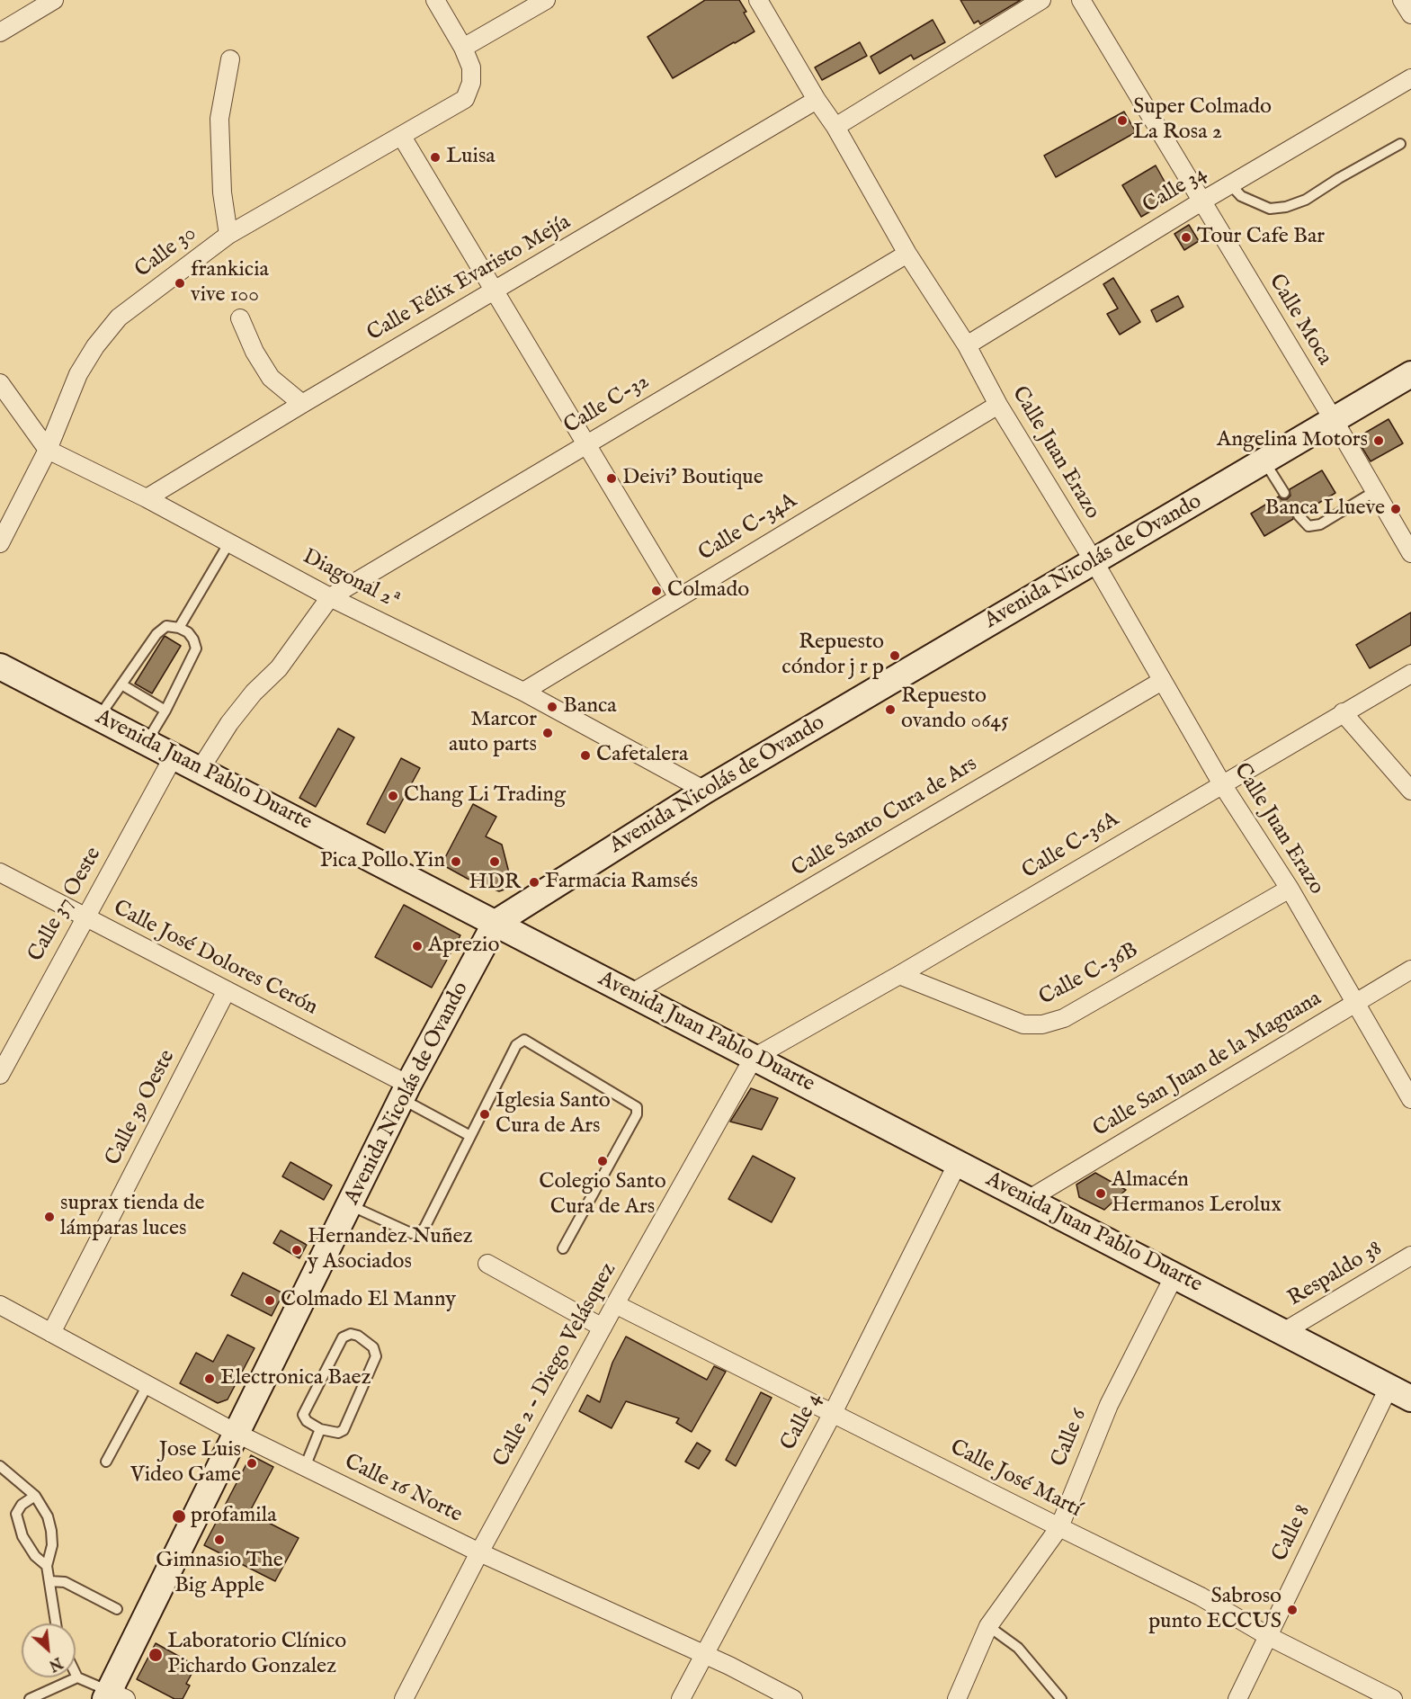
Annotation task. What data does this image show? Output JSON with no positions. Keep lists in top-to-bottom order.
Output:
{
  "streets": {
    "main road": ["Avenida Nicolás de Ovando", "Avenida Juan Pablo Duarte"],
    "street": [
      "Calle 34",
      "Calle 30",
      "Calle Félix Evaristo Mejía",
      "Calle Moca",
      "Calle C-32",
      "Calle Juan Erazo",
      "Calle C-34A",
      "Diagonal 2ª",
      "Calle Santo Cura de Ars",
      "Calle C-36A",
      "Calle 37 Oeste",
      "Calle José Dolores Cerón",
      "Calle C-36B",
      "Calle San Juan de la Maguana",
      "Calle 39 Oeste",
      "Respaldo 38",
      "Calle 2 - Diego Velásquez",
      "Calle 4",
      "Calle 6",
      "Calle José Martí",
      "Calle 16 Norte",
      "Calle 8"
    ]
  },
  "crossings": [
    ["Calle 34", "Calle Moca"],
    ["Calle 34", "Calle Juan Erazo"],
    ["Calle 30", "Diagonal 2ª"],
    ["Calle Félix Evaristo Mejía", "Calle Juan Erazo"],
    ["Calle Félix Evaristo Mejía", "Diagonal 2ª"],
    ["Calle Moca", "Avenida Nicolás de Ovando"],
    ["Calle C-32", "Calle Juan Erazo"],
    ["Calle C-32", "Diagonal 2ª"],
    ["Calle Juan Erazo", "Calle C-34A"],
    ["Calle Juan Erazo", "Avenida Nicolás de Ovando"],
    ["Calle Juan Erazo", "Calle Santo Cura de Ars"],
    ["Calle Juan Erazo", "Calle C-36A"],
    ["Calle Juan Erazo", "Calle C-36B"],
    ["Calle Juan Erazo", "Calle San Juan de la Maguana"],
    ["Calle C-34A", "Diagonal 2ª"],
    ["Avenida Nicolás de Ovando", "Diagonal 2ª"],
    ["Avenida Nicolás de Ovando", "Avenida Juan Pablo Duarte"],
    ["Avenida Nicolás de Ovando", "Calle José Dolores Cerón"],
    ["Avenida Nicolás de Ovando", "Calle 16 Norte"],
    ["Avenida Juan Pablo Duarte", "Calle Santo Cura de Ars"],
    ["Avenida Juan Pablo Duarte", "Calle C-36A"],
    ["Avenida Juan Pablo Duarte", "Calle 37 Oeste"],
    ["Avenida Juan Pablo Duarte", "Calle San Juan de la Maguana"],
    ["Avenida Juan Pablo Duarte", "Respaldo 38"],
    ["Avenida Juan Pablo Duarte", "Calle 2 - Diego Velásquez"],
    ["Avenida Juan Pablo Duarte", "Calle 4"],
    ["Avenida Juan Pablo Duarte", "Calle 6"],
    ["Avenida Juan Pablo Duarte", "Calle 8"],
    ["Calle C-36A", "Calle C-36B"],
    ["Calle C-36A", "Calle 2 - Diego Velásquez"],
    ["Calle 37 Oeste", "Calle José Dolores Cerón"],
    ["Calle José Dolores Cerón", "Calle 39 Oeste"],
    ["Calle 39 Oeste", "Calle 16 Norte"],
    ["Calle 2 - Diego Velásquez", "Calle José Martí"],
    ["Calle 2 - Diego Velásquez", "Calle 16 Norte"],
    ["Calle 4", "Calle José Martí"],
    ["Calle 4", "Calle 16 Norte"],
    ["Calle 6", "Calle José Martí"],
    ["Calle José Martí", "Calle 8"]
  ],
  "places": [
    "Super Colmado La Rosa 2",
    "Luisa",
    "Tour Cafe Bar",
    "frankicia vive 100",
    "Angelina Motors",
    "Deivi’ Boutique",
    "Banca Llueve",
    "Colmado",
    "Repuesto cóndor j r p",
    "Banca",
    "Repuesto ovando 0645",
    "Marcor auto parts",
    "Cafetalera",
    "Chang Li Trading",
    "Pica Pollo Yin",
    "HDR",
    "Farmacia Ramsés",
    "Aprezio",
    "Iglesia Santo Cura de Ars",
    "Colegio Santo Cura de Ars",
    "Almacén Hermanos Lerolux",
    "suprax tienda de lámparas luces",
    "Hernandez Nuñez y Asociados",
    "Colmado El Manny",
    "Electronica Baez",
    "Jose Luis Video Game",
    "profamila",
    "Gimnasio The Big Apple",
    "Sabroso punto ECCUS",
    "Laboratorio Clínico Pichardo Gonzalez"
  ],
  "north": "bottom right"
}
